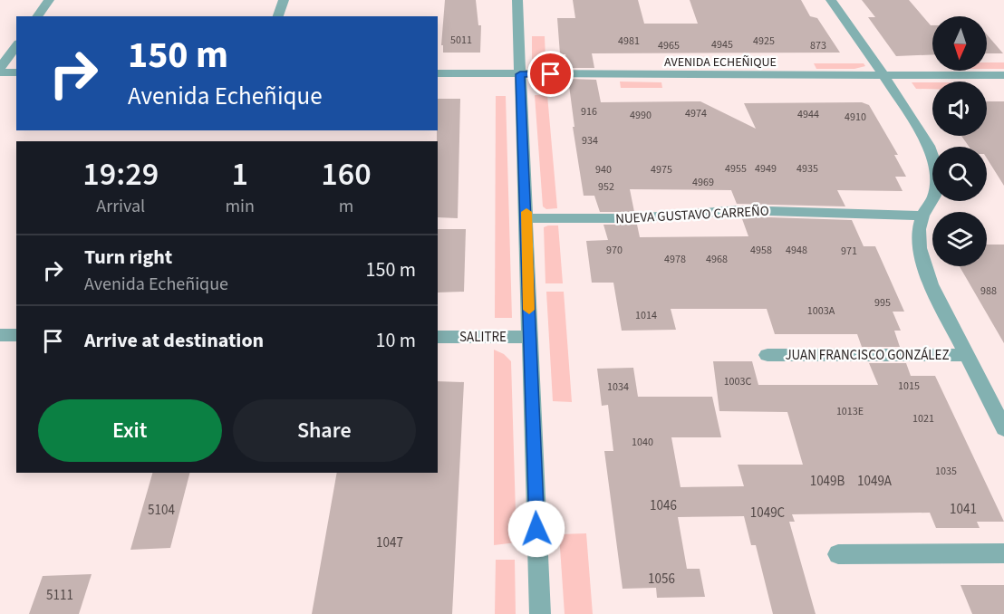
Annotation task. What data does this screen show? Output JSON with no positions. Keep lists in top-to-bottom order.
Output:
{
  "streets": {
    "street": [
      "AVENIDA ECHEÑIQUE",
      "NUEVA GUSTAVO CARREÑO",
      "SALITRE",
      "JUAN FRANCISCO GONZÁLEZ"
    ]
  },
  "crossings": [
    ["AVENIDA ECHEÑIQUE", "JUAN FRANCISCO GONZÁLEZ"],
    ["NUEVA GUSTAVO CARREÑO", "JUAN FRANCISCO GONZÁLEZ"]
  ],
  "house_numbers": [
    "5011",
    "4981",
    "4925",
    "4945",
    "4965",
    "873",
    "916",
    "4974",
    "4944",
    "4990",
    "4910",
    "934",
    "4955",
    "4949",
    "4935",
    "940",
    "4975",
    "4969",
    "952",
    "970",
    "4958",
    "4948",
    "971",
    "4978",
    "4968",
    "988",
    "995",
    "1003A",
    "1014",
    "1003C",
    "1015",
    "1034",
    "1013E",
    "1021",
    "1040",
    "1035",
    "1049B",
    "1049A",
    "1046",
    "1041",
    "5104",
    "1049C",
    "1047",
    "1056",
    "5111"
  ],
  "north": "bottom",
  "page": {
    "turn": ["150 m", "Avenida Echeñique"],
    "eta": [
      "19:29",
      "Arrival",
      "1",
      "min",
      "160",
      "m"
    ],
    "list": [
      {
        "name": "Turn right",
        "note": "Avenida Echeñique",
        "value": "150 m"
      },
      {
        "name": "Arrive at destination",
        "value": "10 m"
      }
    ],
    "buttons": ["Exit", "Share"]
  }
}
